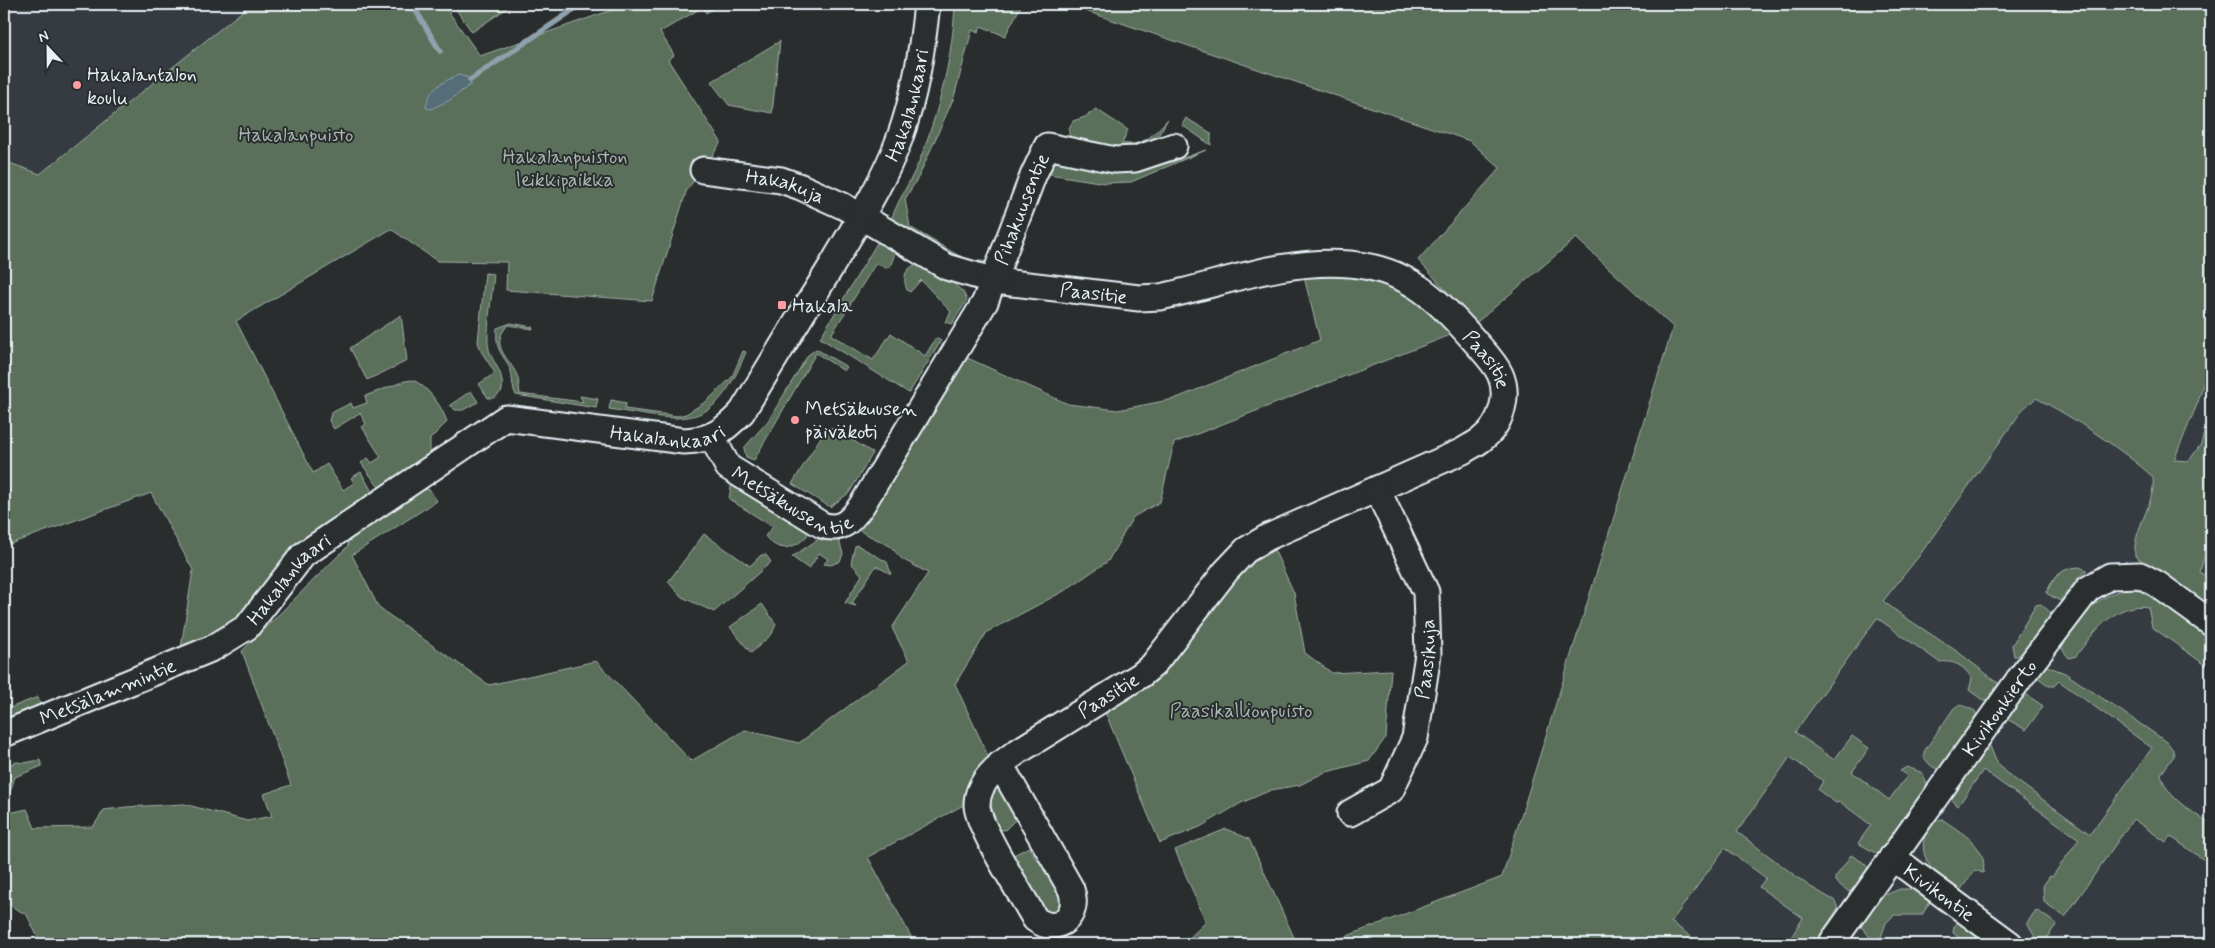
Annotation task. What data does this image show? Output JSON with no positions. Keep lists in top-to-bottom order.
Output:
{
  "streets": {
    "street": [
      "Hakalankaari",
      "Hakakuja",
      "Pihakuusentie",
      "Paasitie",
      "Metsäkuusentie",
      "Paasikuja",
      "Metsälammintie",
      "Kivikonkierto",
      "Kivikontie"
    ]
  },
  "crossings": [
    ["Hakalankaari", "Hakakuja"],
    ["Hakalankaari", "Paasitie"],
    ["Hakalankaari", "Metsäkuusentie"],
    ["Hakalankaari", "Metsälammintie"],
    ["Hakakuja", "Paasitie"],
    ["Pihakuusentie", "Paasitie"],
    ["Pihakuusentie", "Metsäkuusentie"],
    ["Paasitie", "Metsäkuusentie"],
    ["Paasitie", "Paasikuja"],
    ["Kivikonkierto", "Kivikontie"]
  ],
  "parks": ["Hakalanpuisto", "Hakalanpuiston leikkipaikka", "Paasikallionpuisto"],
  "places": {
    "other": ["Hakalantalon koulu", "Metsäkuusen päiväkoti"],
    "transit": ["Hakala"]
  },
  "north": "top"
}
